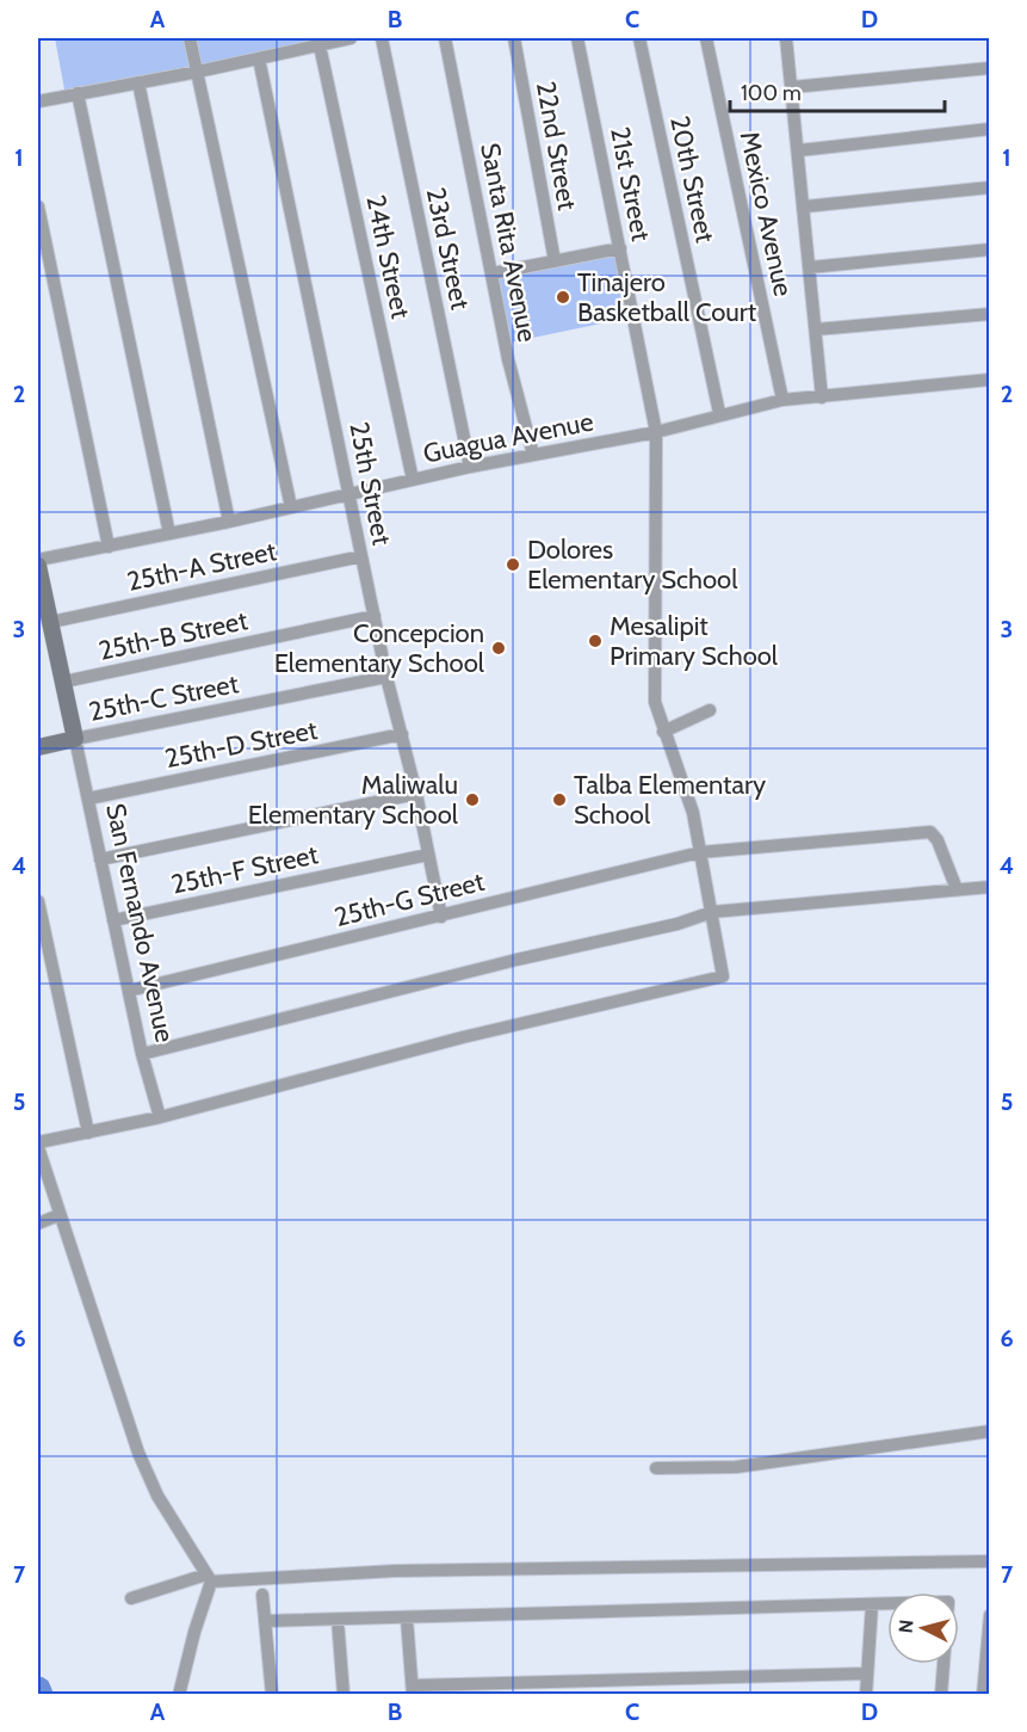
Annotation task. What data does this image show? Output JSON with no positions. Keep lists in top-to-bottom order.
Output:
{
  "streets": {
    "main road": ["San Fernando Avenue"],
    "street": [
      "22nd Street",
      "20th Street",
      "21st Street",
      "Mexico Avenue",
      "Santa Rita Avenue",
      "23rd Street",
      "24th Street",
      "Guagua Avenue",
      "25th Street",
      "25th-A Street",
      "25th-B Street",
      "25th-C Street",
      "25th-D Street",
      "25th-F Street",
      "25th-G Street"
    ]
  },
  "crossings": [
    ["20th Street", "Guagua Avenue"],
    ["21st Street", "Guagua Avenue"],
    ["21st Street", "25th-G Street"],
    ["21st Street", "San Fernando Avenue"],
    ["Mexico Avenue", "Guagua Avenue"],
    ["Santa Rita Avenue", "Guagua Avenue"],
    ["23rd Street", "Guagua Avenue"],
    ["24th Street", "Guagua Avenue"],
    ["Guagua Avenue", "25th Street"],
    ["25th Street", "25th-A Street"],
    ["25th Street", "25th-B Street"],
    ["25th Street", "25th-C Street"],
    ["25th Street", "25th-D Street"],
    ["25th Street", "25th-F Street"],
    ["25th Street", "25th-G Street"],
    ["25th-A Street", "San Fernando Avenue"],
    ["25th-B Street", "San Fernando Avenue"],
    ["25th-C Street", "San Fernando Avenue"],
    ["25th-D Street", "San Fernando Avenue"],
    ["25th-F Street", "San Fernando Avenue"],
    ["25th-G Street", "San Fernando Avenue"]
  ],
  "places": [
    "Tinajero Basketball Court",
    "Dolores Elementary School",
    "Mesalipit Primary School",
    "Concepcion Elementary School",
    "Maliwalu Elementary School",
    "Talba Elementary School"
  ],
  "scale_bar": "100 m",
  "north": "left",
  "grid": {
    "columns": [
      "A",
      "B",
      "C",
      "D"
    ],
    "rows": [
      "1",
      "2",
      "3",
      "4",
      "5",
      "6",
      "7"
    ]
  }
}
